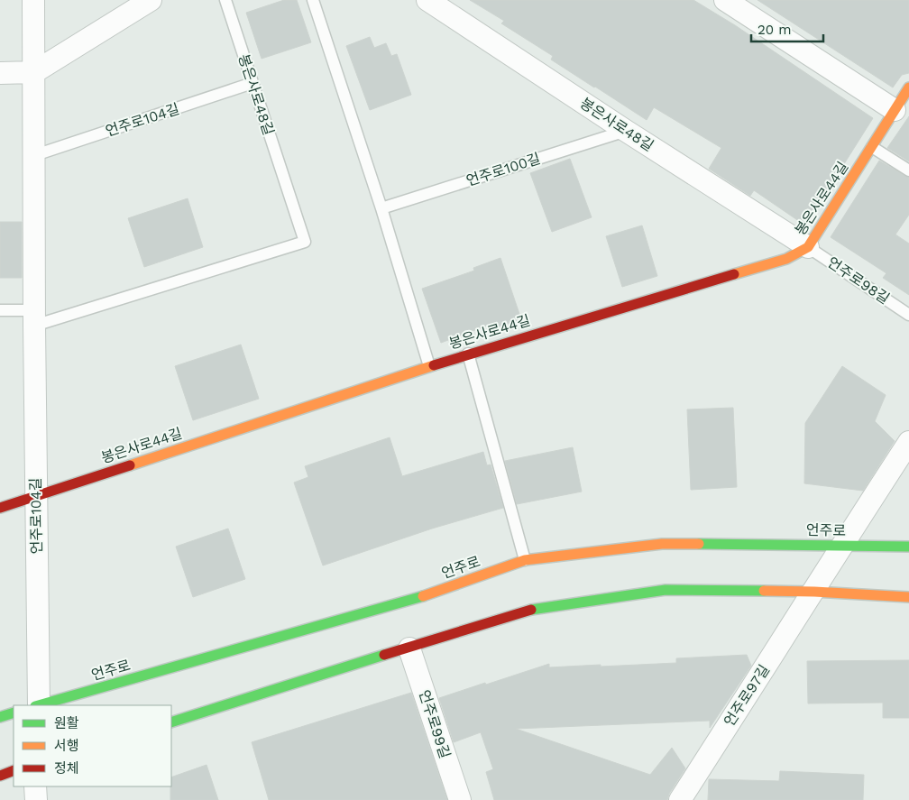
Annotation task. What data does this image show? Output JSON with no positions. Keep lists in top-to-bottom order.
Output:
{
  "streets": {
    "main road": ["봉은사로44길", "언주로"],
    "street": [
      "봉은사로48길",
      "언주로104길",
      "언주로97길",
      "언주로99길"
    ],
    "lane": ["언주로100길", "언주로98길"]
  },
  "crossings": [
    ["봉은사로48길", "언주로104길"],
    ["봉은사로48길", "언주로100길"],
    ["봉은사로48길", "봉은사로44길"],
    ["봉은사로48길", "언주로98길"],
    ["언주로104길", "봉은사로44길"],
    ["봉은사로44길", "언주로98길"]
  ],
  "legend": ["원활", "서행", "정체"],
  "scale_bar": "20 m"
}
